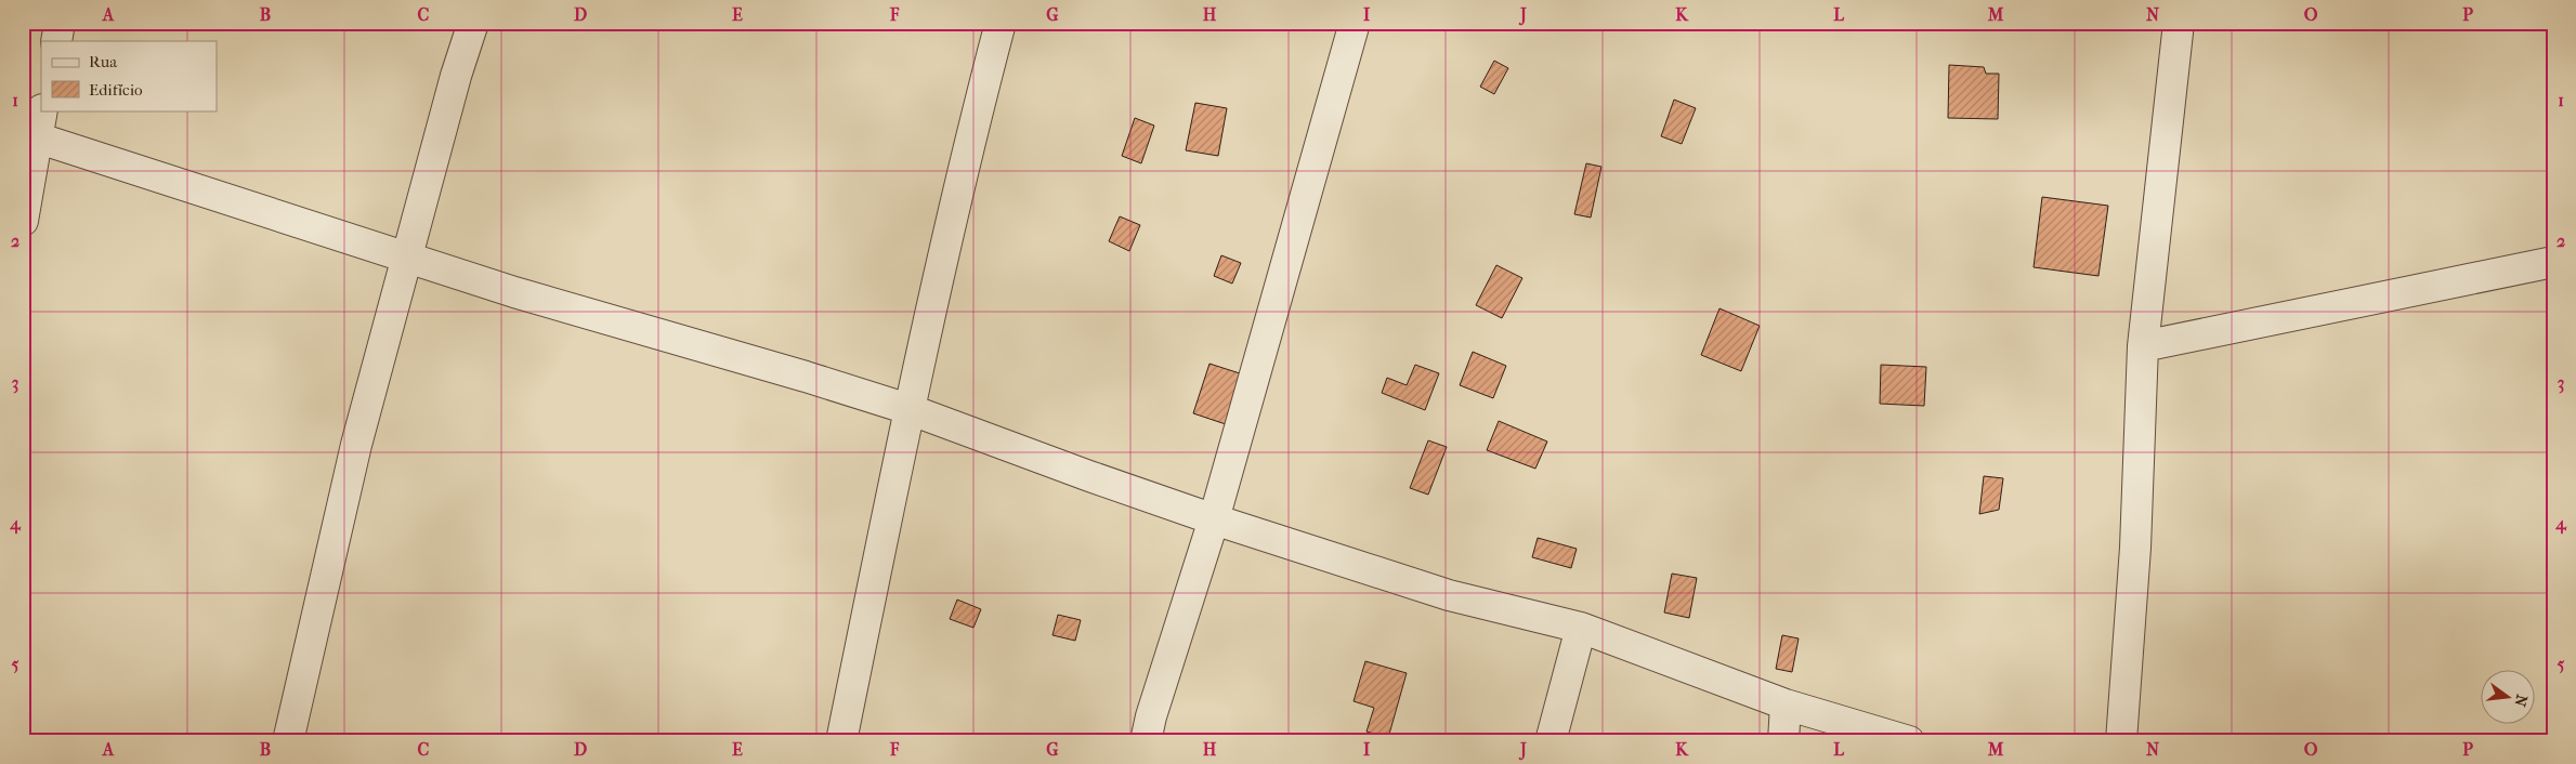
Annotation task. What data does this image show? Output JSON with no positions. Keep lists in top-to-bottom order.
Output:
{
  "legend": ["Rua", "Edifício"],
  "north": "right",
  "grid": {
    "columns": [
      "A",
      "B",
      "C",
      "D",
      "E",
      "F",
      "G",
      "H",
      "I",
      "J",
      "K",
      "L",
      "M",
      "N",
      "O",
      "P"
    ],
    "rows": [
      "1",
      "2",
      "3",
      "4",
      "5"
    ]
  }
}
